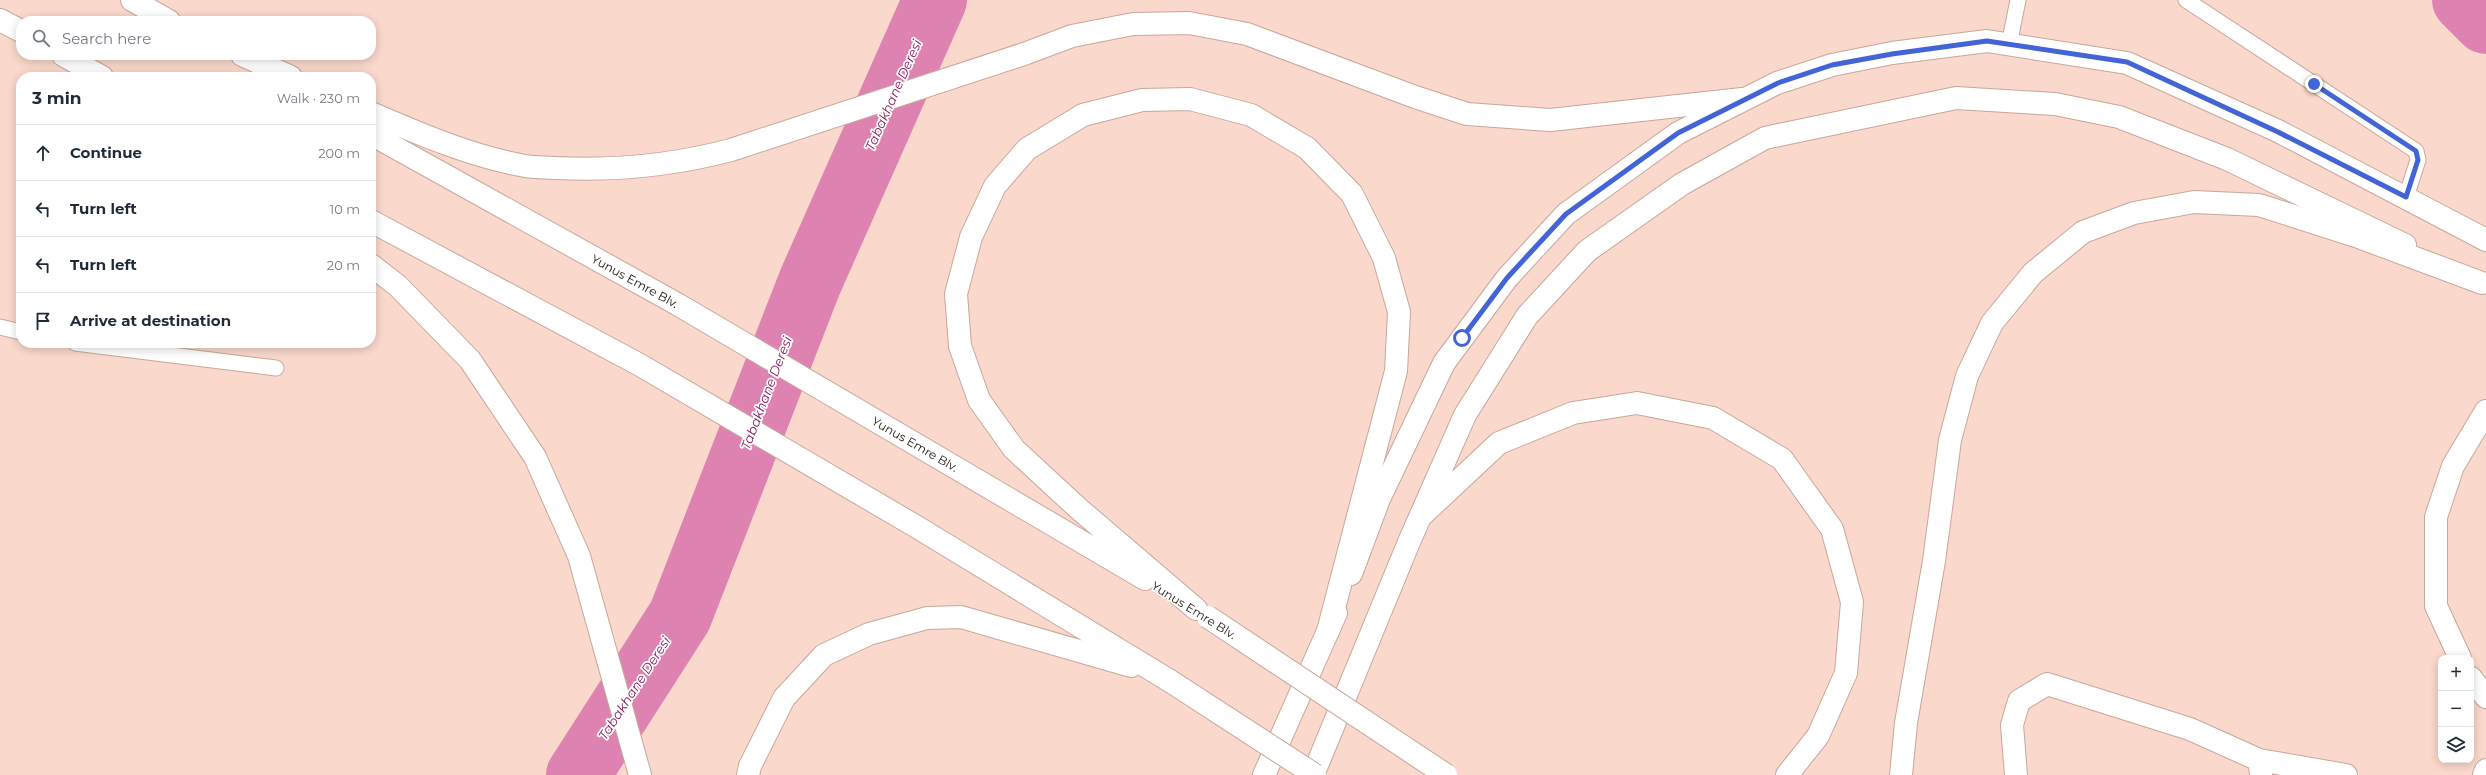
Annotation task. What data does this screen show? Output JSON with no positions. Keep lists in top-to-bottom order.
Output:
{
  "streets": {
    "main road": ["Yunus Emre Blv."]
  },
  "water": ["Tabakhane Deresi"],
  "page": {
    "search": "Search here",
    "heading": ["3 min", "Walk · 230 m"],
    "list": [
      ["Continue", "200 m"],
      ["Turn left", "10 m"],
      ["Turn left", "20 m"],
      "Arrive at destination"
    ],
    "map_buttons": ["+", "−"]
  }
}
